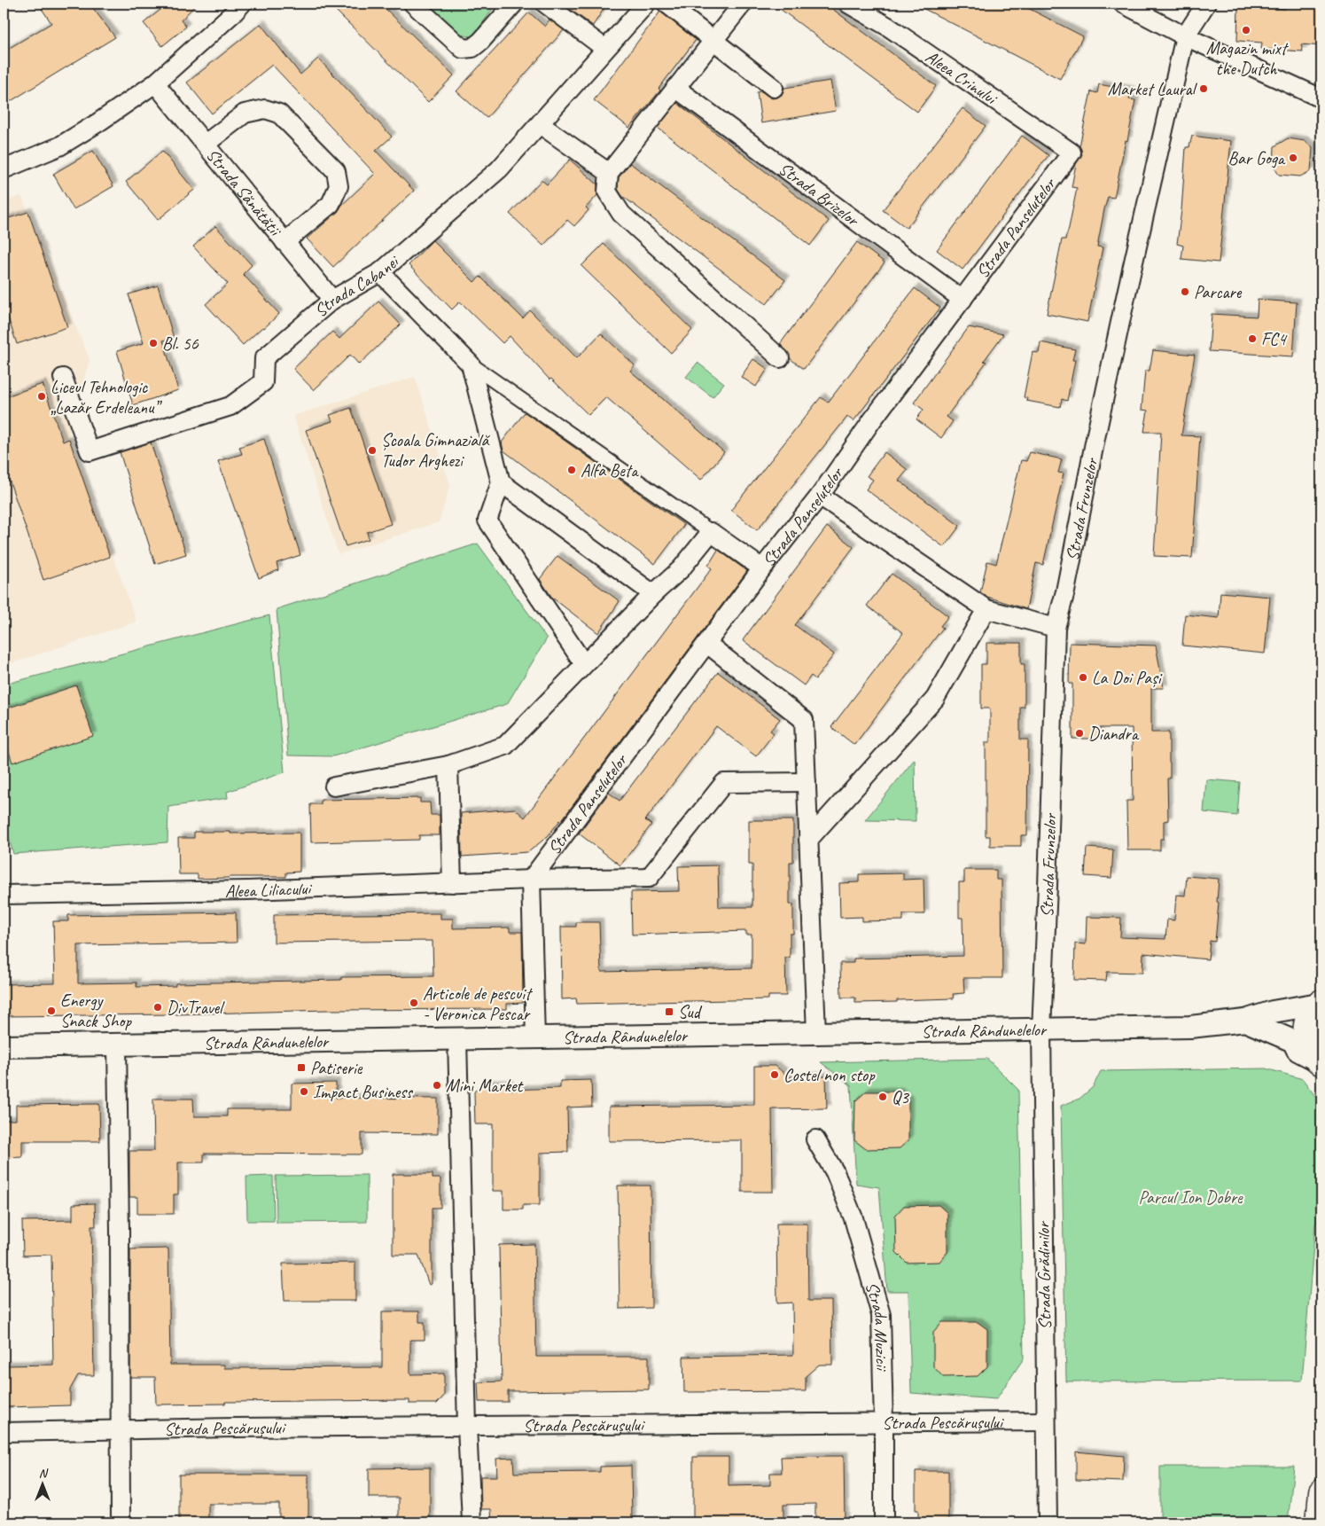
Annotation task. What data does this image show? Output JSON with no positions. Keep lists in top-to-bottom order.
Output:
{
  "streets": {
    "street": [
      "Aleea Crinului",
      "Strada Sănătății",
      "Strada Brizelor",
      "Strada Panseluțelor",
      "Strada Cabanei",
      "Strada Frunzelor",
      "Aleea Liliacului",
      "Strada Rândunelelor",
      "Strada Grădinilor",
      "Strada Muzicii",
      "Strada Pescărușului"
    ]
  },
  "crossings": [
    ["Aleea Crinului", "Strada Panseluțelor"],
    ["Strada Sănătății", "Strada Cabanei"],
    ["Strada Brizelor", "Strada Panseluțelor"],
    ["Strada Panseluțelor", "Aleea Liliacului"],
    ["Strada Frunzelor", "Strada Rândunelelor"],
    ["Strada Frunzelor", "Strada Grădinilor"],
    ["Strada Rândunelelor", "Strada Grădinilor"],
    ["Strada Grădinilor", "Strada Pescărușului"],
    ["Strada Muzicii", "Strada Pescărușului"]
  ],
  "parks": ["Parcul Ion Dobre"],
  "places": {
    "other": [
      "Magazin mixt the Dutch",
      "Market Laural",
      "Bar Goga",
      "Parcare",
      "FC4",
      "Bl. 56",
      "Liceul Tehnologic „Lazăr Erdeleanu”",
      "Școala Gimnazială Tudor Arghezi",
      "Alfa Beta",
      "La Doi Pași",
      "Diandra",
      "Articole de pescuit - Veronica Pescar",
      "DivTravel",
      "Energy Snack Shop",
      "Costel non stop",
      "Mini Market",
      "Impact Business",
      "Q3"
    ],
    "transit": ["Sud", "Patiserie"]
  },
  "north": "top"
}
